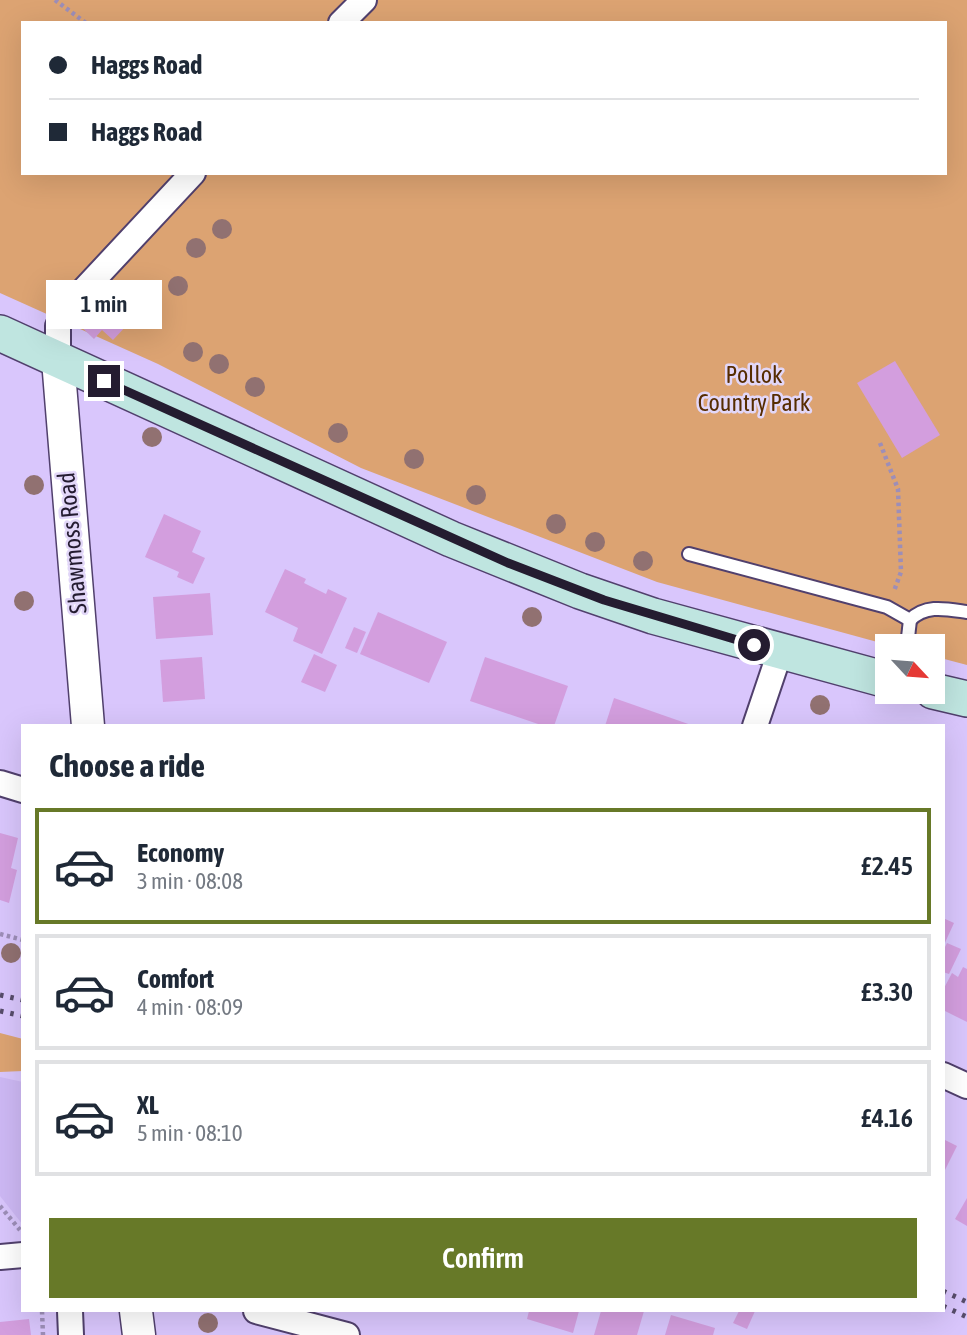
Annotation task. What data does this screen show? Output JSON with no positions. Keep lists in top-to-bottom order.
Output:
{
  "streets": {
    "street": ["Shawmoss Road"]
  },
  "parks": ["Pollok Country Park"],
  "north": "bottom right",
  "page": {
    "banner": ["Haggs Road", "Haggs Road"],
    "bubble": "1 min",
    "heading": "Choose a ride",
    "list": [
      {
        "name": "Economy",
        "note": "3 min · 08:08",
        "value": "£2.45"
      },
      {
        "name": "Comfort",
        "note": "4 min · 08:09",
        "value": "£3.30"
      },
      {
        "name": "XL",
        "note": "5 min · 08:10",
        "value": "£4.16"
      }
    ],
    "buttons": "Confirm"
  }
}
